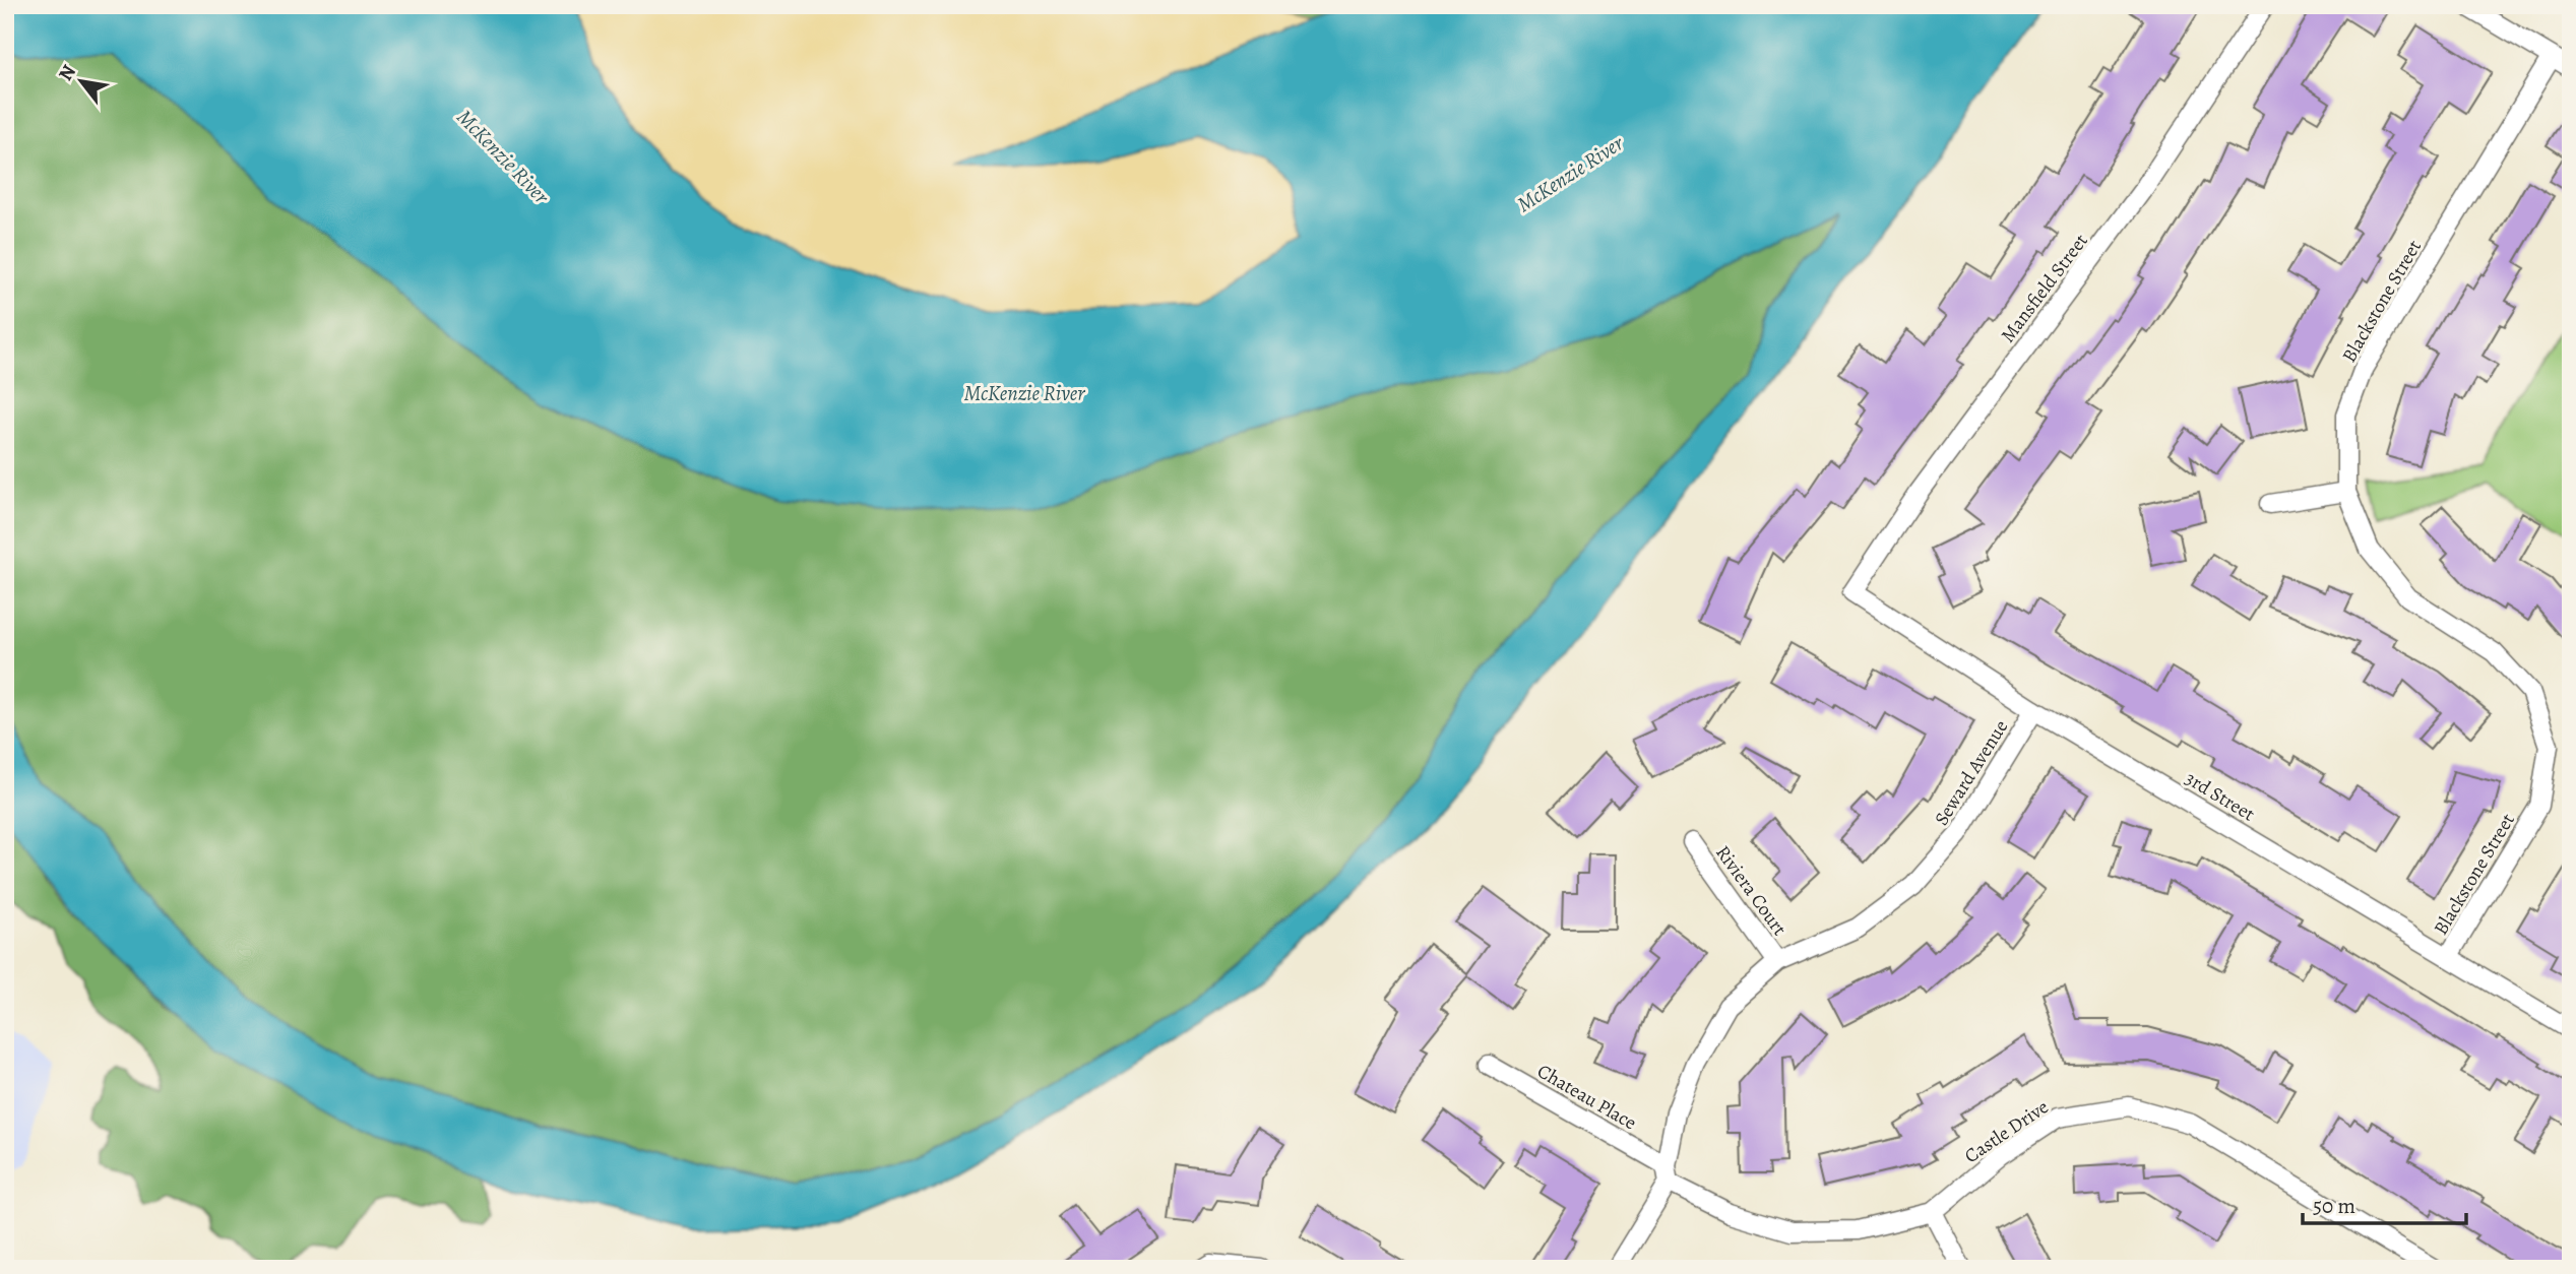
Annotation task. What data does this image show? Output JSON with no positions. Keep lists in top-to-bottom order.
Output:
{
  "streets": {
    "street": [
      "Mansfield Street",
      "Blackstone Street",
      "Seward Avenue",
      "3rd Street",
      "Riviera Court",
      "Chateau Place",
      "Castle Drive"
    ]
  },
  "crossings": [
    ["Mansfield Street", "3rd Street"],
    ["Blackstone Street", "3rd Street"],
    ["Seward Avenue", "3rd Street"],
    ["Seward Avenue", "Riviera Court"],
    ["Seward Avenue", "Chateau Place"],
    ["Seward Avenue", "Castle Drive"],
    ["Chateau Place", "Castle Drive"]
  ],
  "water": ["McKenzie River"],
  "scale_bar": "50 m",
  "north": "top left"
}
